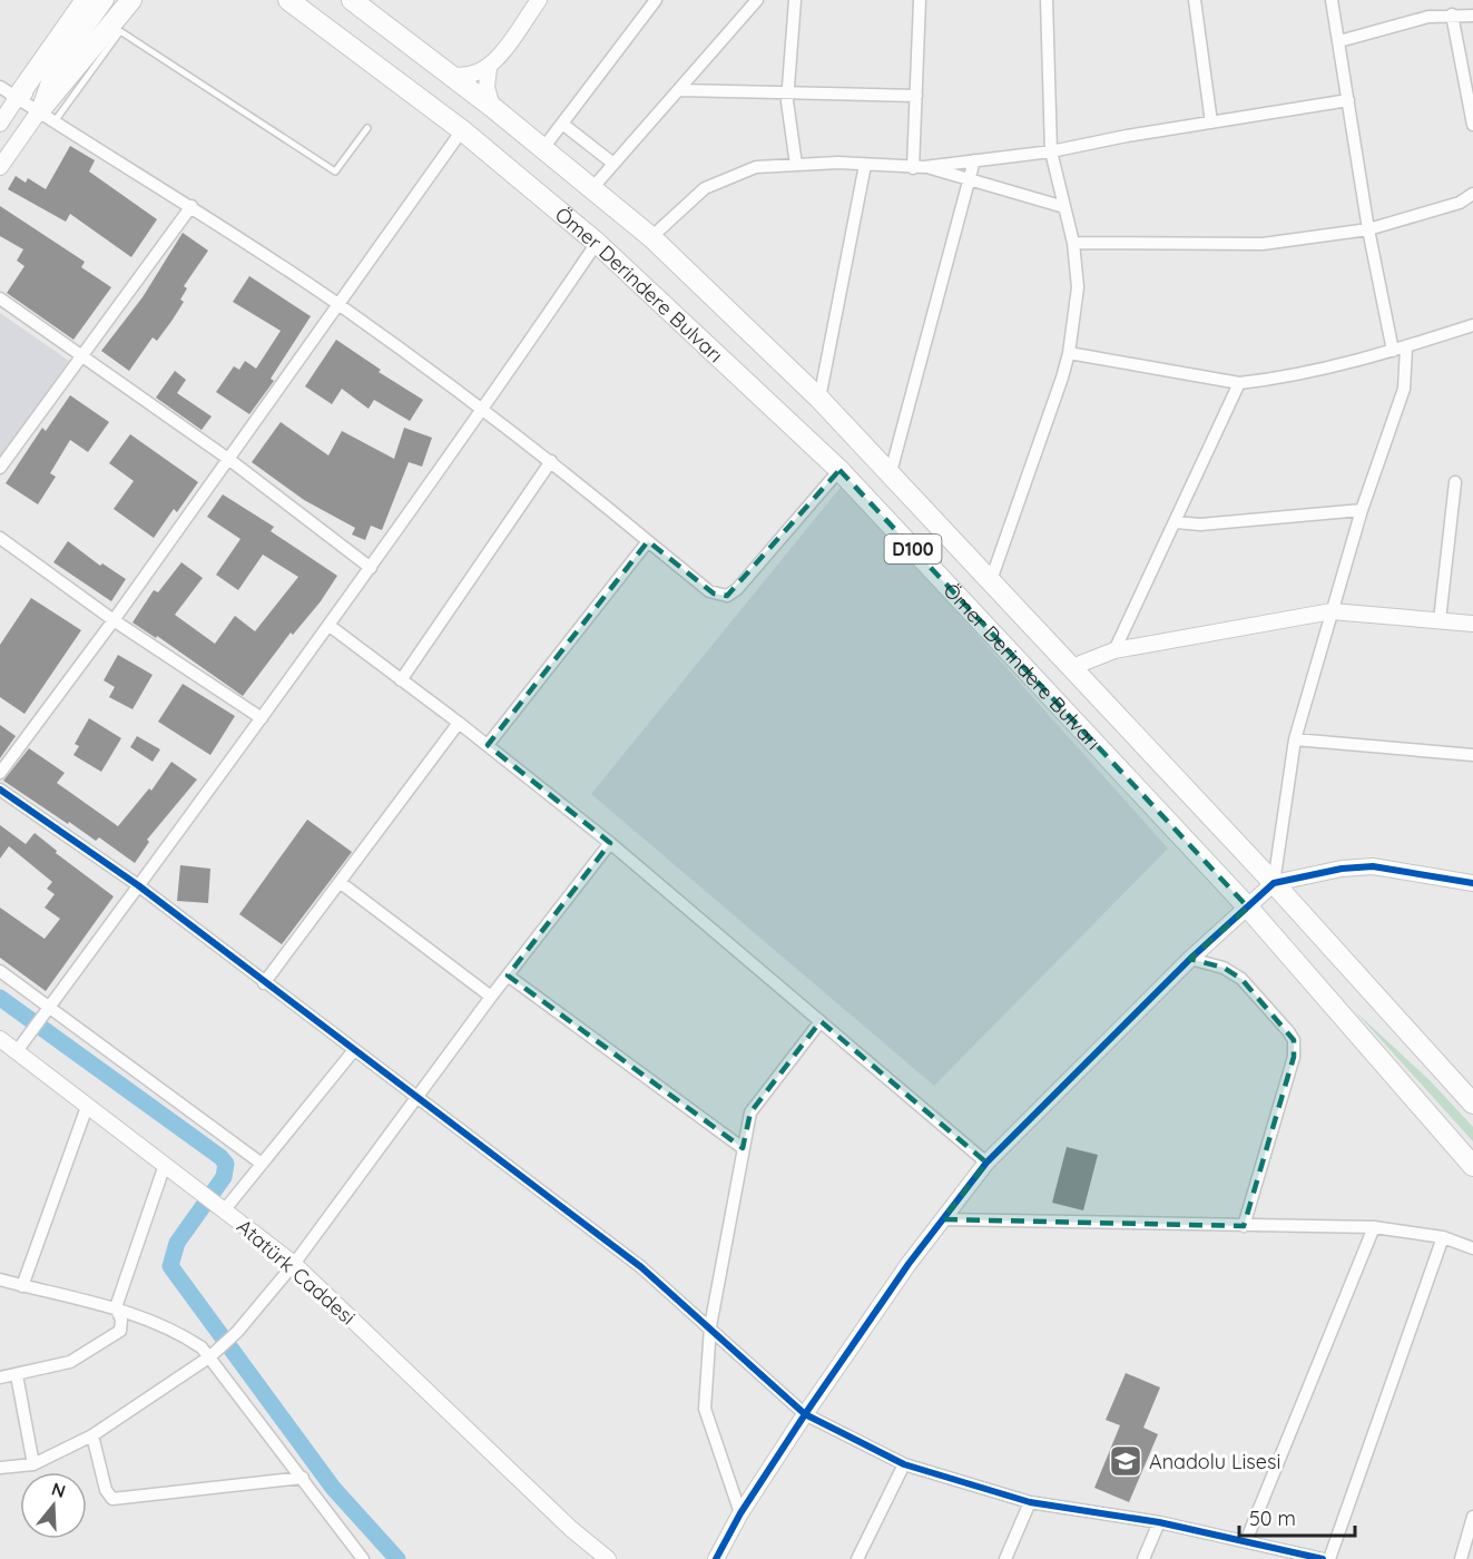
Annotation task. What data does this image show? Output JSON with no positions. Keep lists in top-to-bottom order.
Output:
{
  "streets": {
    "highway": ["Ömer Derindere Bulvarı", "D100"],
    "street": ["Atatürk Caddesi"]
  },
  "places": {
    "school or university": ["Anadolu Lisesi"]
  },
  "scale_bar": "50 m",
  "north": "top"
}
